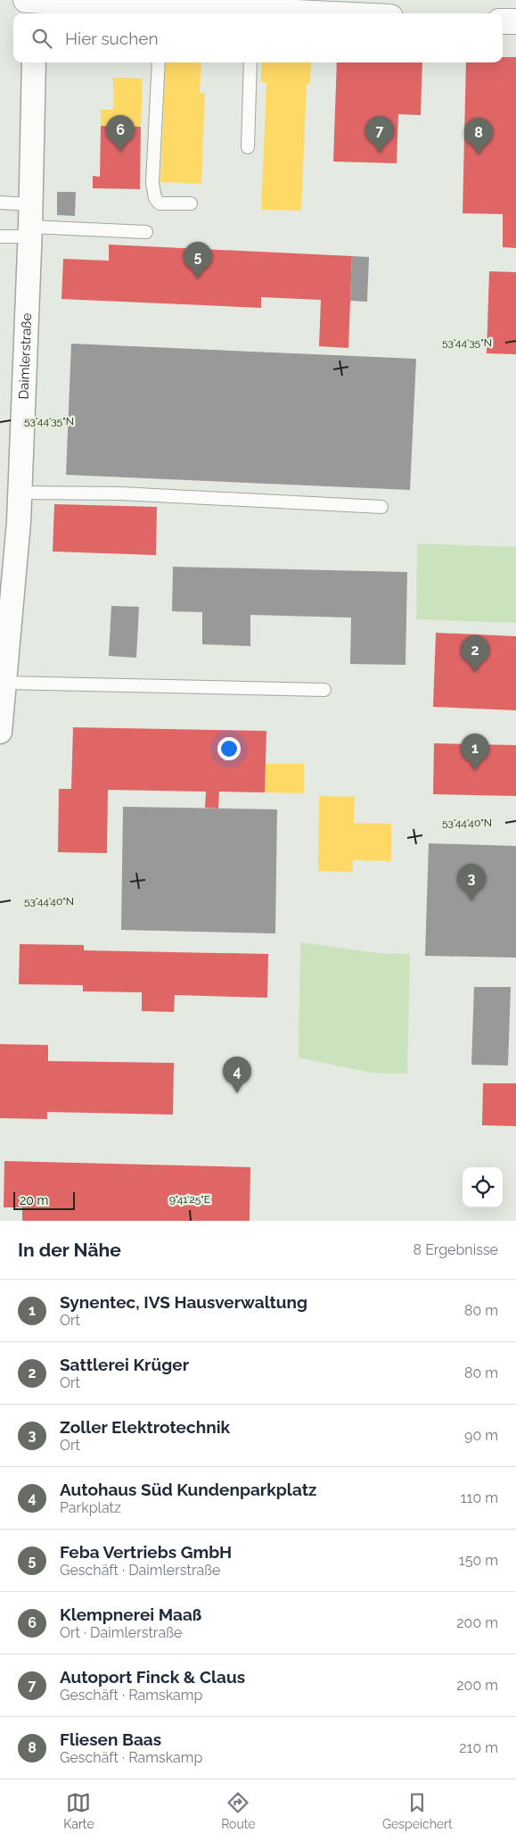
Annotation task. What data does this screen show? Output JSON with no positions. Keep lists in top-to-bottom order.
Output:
{
  "streets": {
    "street": ["Daimlerstraße"]
  },
  "scale_bar": "20 m",
  "page": {
    "search": "Hier suchen",
    "pins": [
      "6",
      "7",
      "8",
      "5",
      "2",
      "1",
      "3",
      "4"
    ],
    "scale": "20 m",
    "heading": ["In der Nähe", "8 Ergebnisse"],
    "list": [
      {
        "mark": "1",
        "name": "Synentec, IVS Hausverwaltung",
        "note": "Ort",
        "value": "80 m"
      },
      {
        "mark": "2",
        "name": "Sattlerei Krüger",
        "note": "Ort",
        "value": "80 m"
      },
      {
        "mark": "3",
        "name": "Zoller Elektrotechnik",
        "note": "Ort",
        "value": "90 m"
      },
      {
        "mark": "4",
        "name": "Autohaus Süd Kundenparkplatz",
        "note": "Parkplatz",
        "value": "110 m"
      },
      {
        "mark": "5",
        "name": "Feba Vertriebs GmbH",
        "note": "Geschäft · Daimlerstraße",
        "value": "150 m"
      },
      {
        "mark": "6",
        "name": "Klempnerei Maaß",
        "note": "Ort · Daimlerstraße",
        "value": "200 m"
      },
      {
        "mark": "7",
        "name": "Autoport Finck & Claus",
        "note": "Geschäft · Ramskamp",
        "value": "200 m"
      },
      {
        "mark": "8",
        "name": "Fliesen Baas",
        "note": "Geschäft · Ramskamp",
        "value": "210 m"
      }
    ],
    "nav": ["Karte", "Route", "Gespeichert"]
  },
  "coordinates": ["53°44'35\"N", "53°44'40\"N", "9°41'25\"E"]
}
